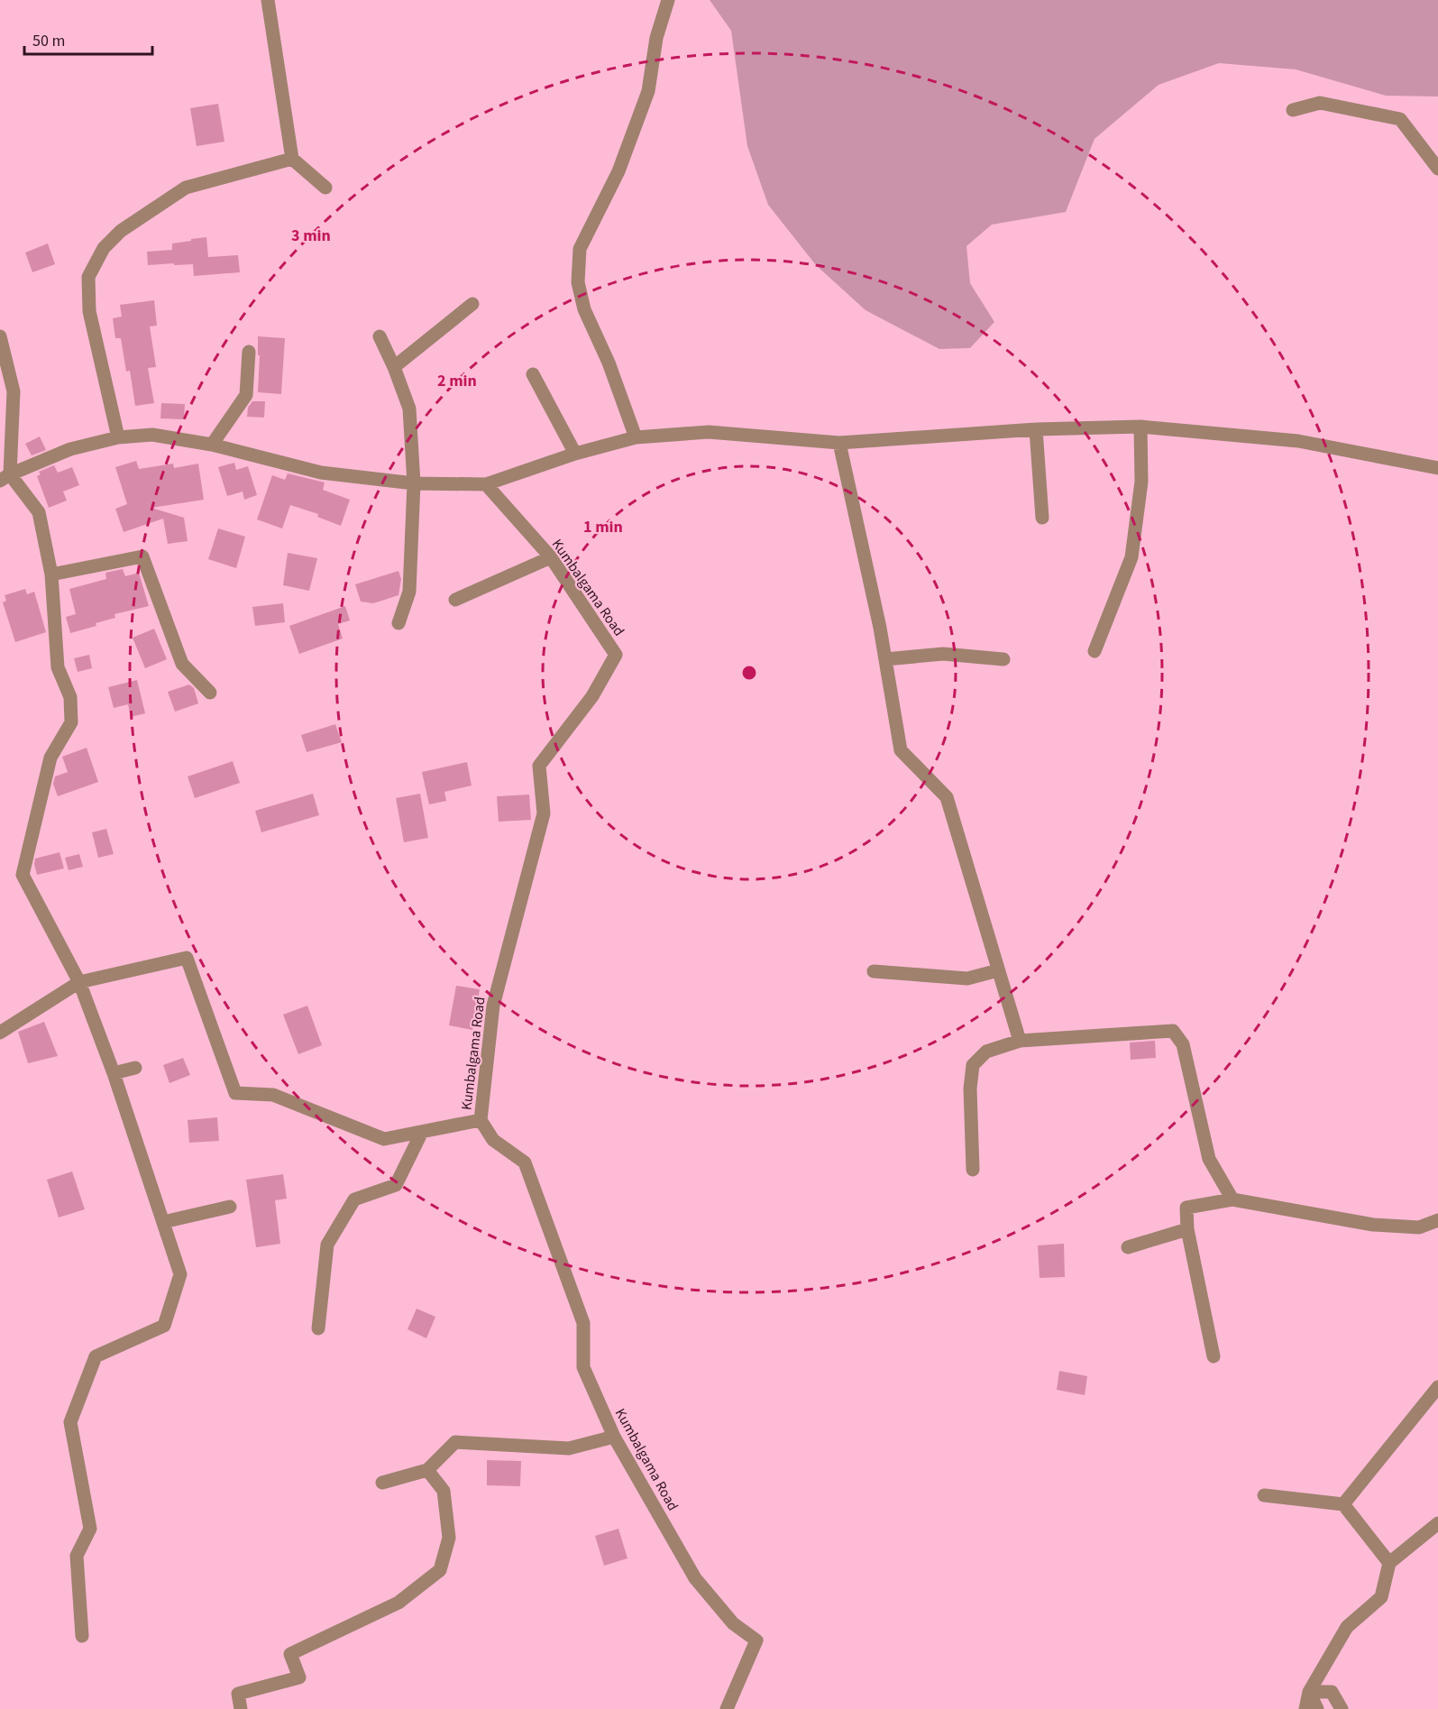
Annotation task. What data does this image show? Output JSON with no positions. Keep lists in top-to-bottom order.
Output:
{
  "streets": {
    "street": ["Kumbalgama Road"]
  },
  "scale_bar": "50 m",
  "rings": ["3 min", "2 min", "1 min"]
}
